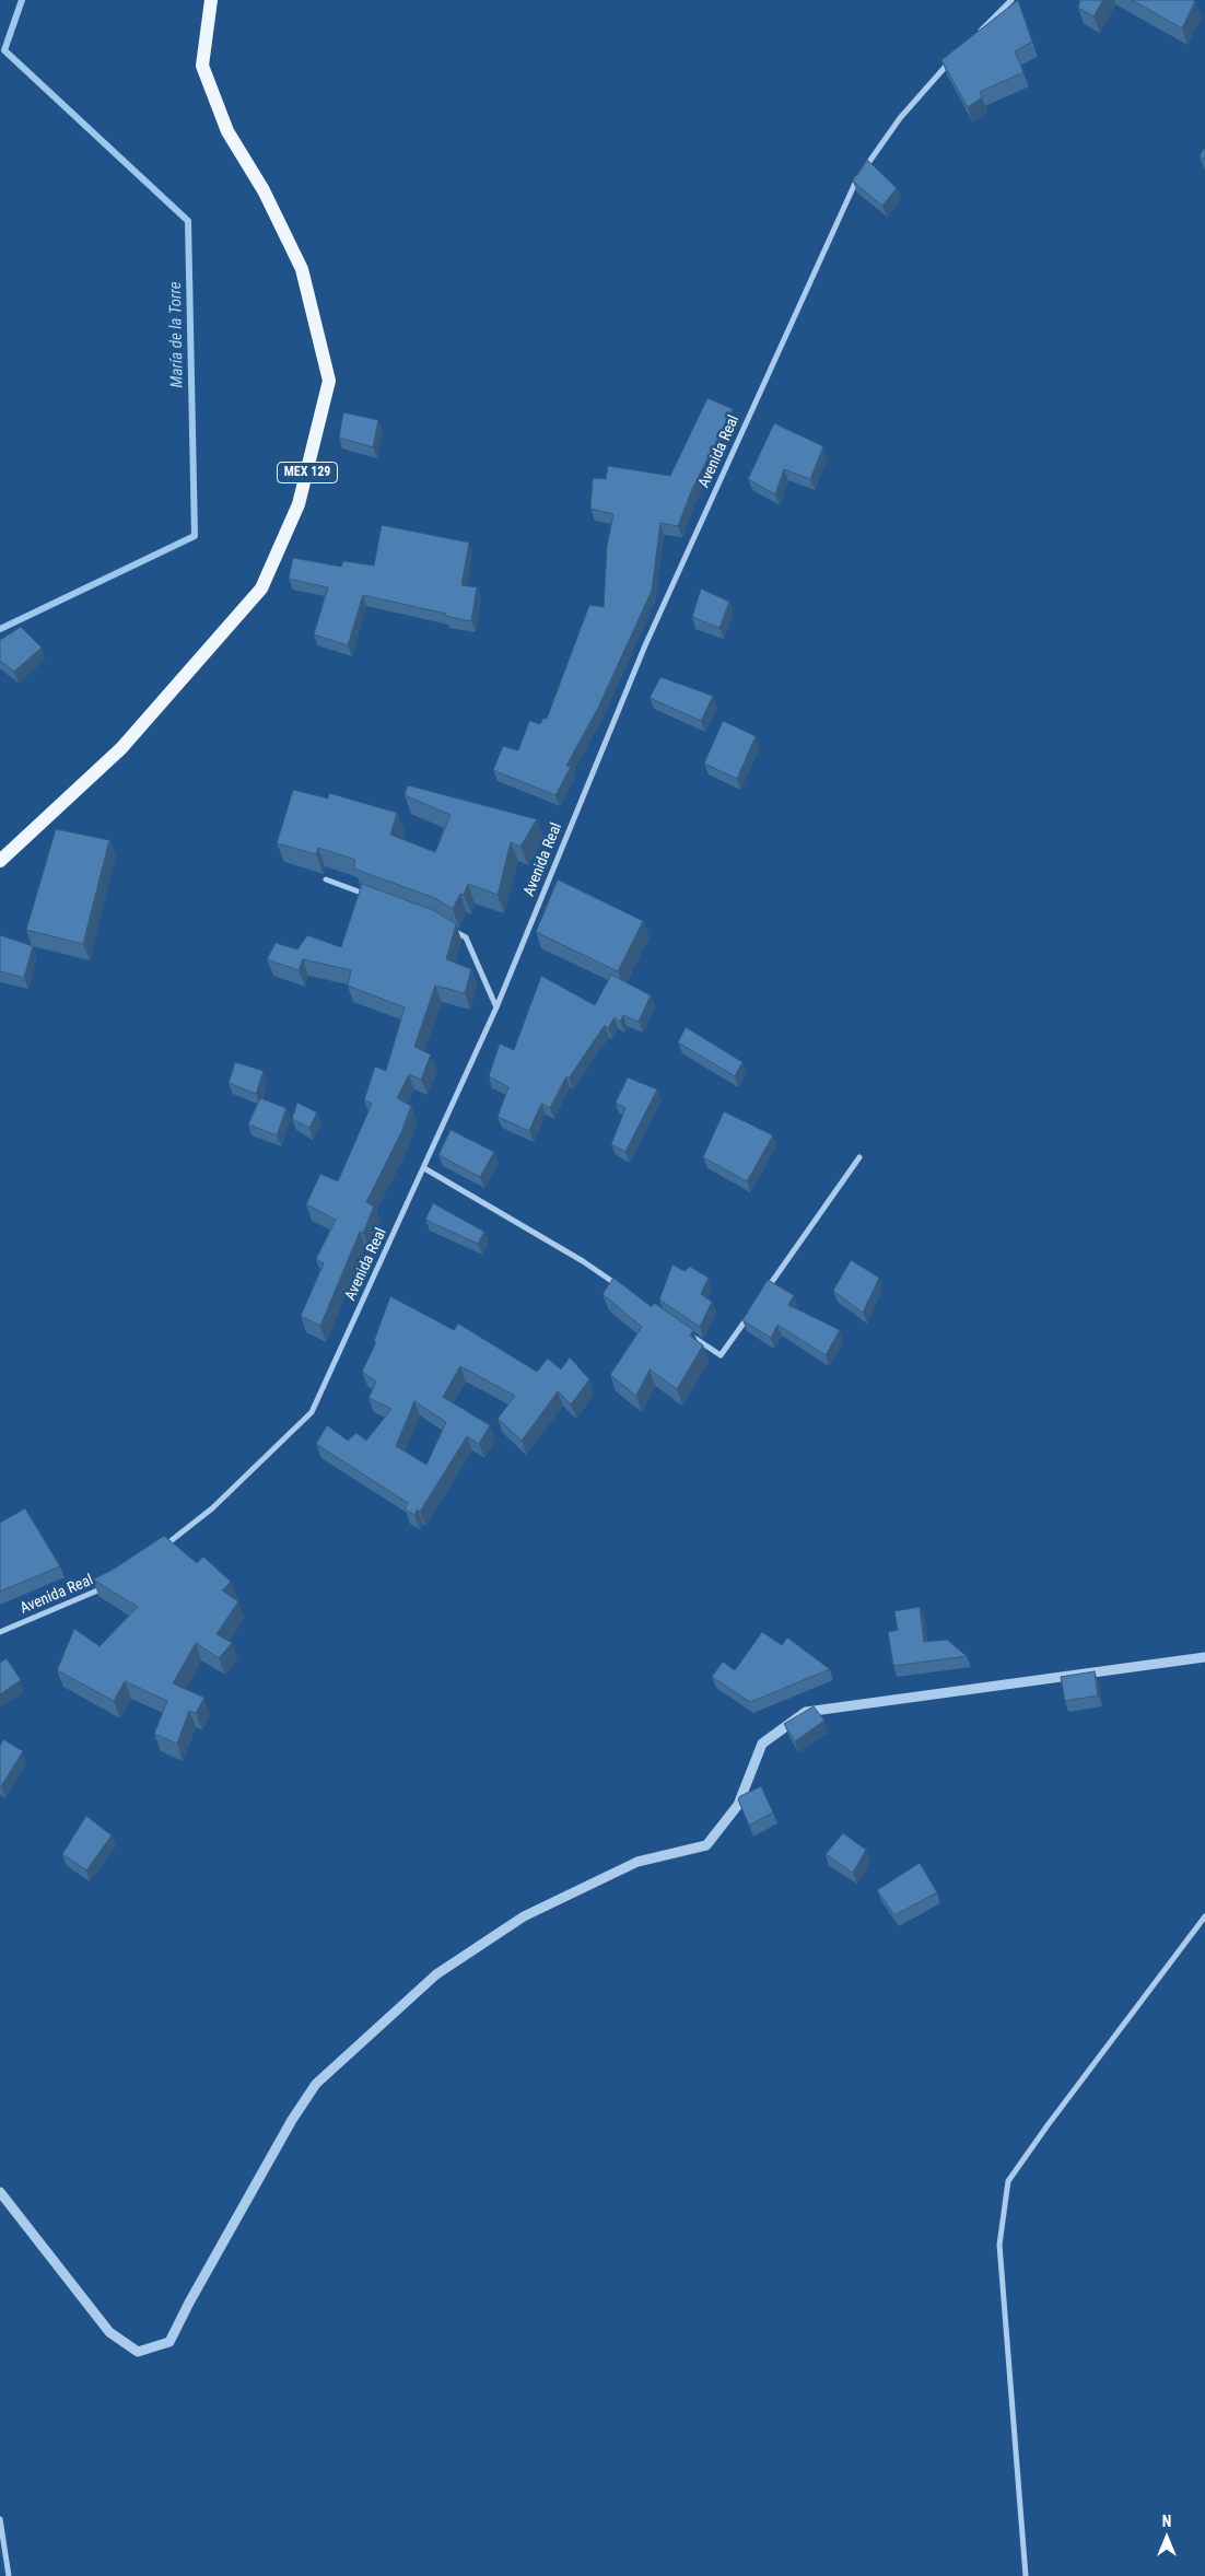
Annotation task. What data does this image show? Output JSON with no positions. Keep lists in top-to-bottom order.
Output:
{
  "streets": {
    "main road": ["MEX 129"],
    "street": ["Avenida Real"]
  },
  "water": ["María de la Torre"],
  "north": "top"
}
